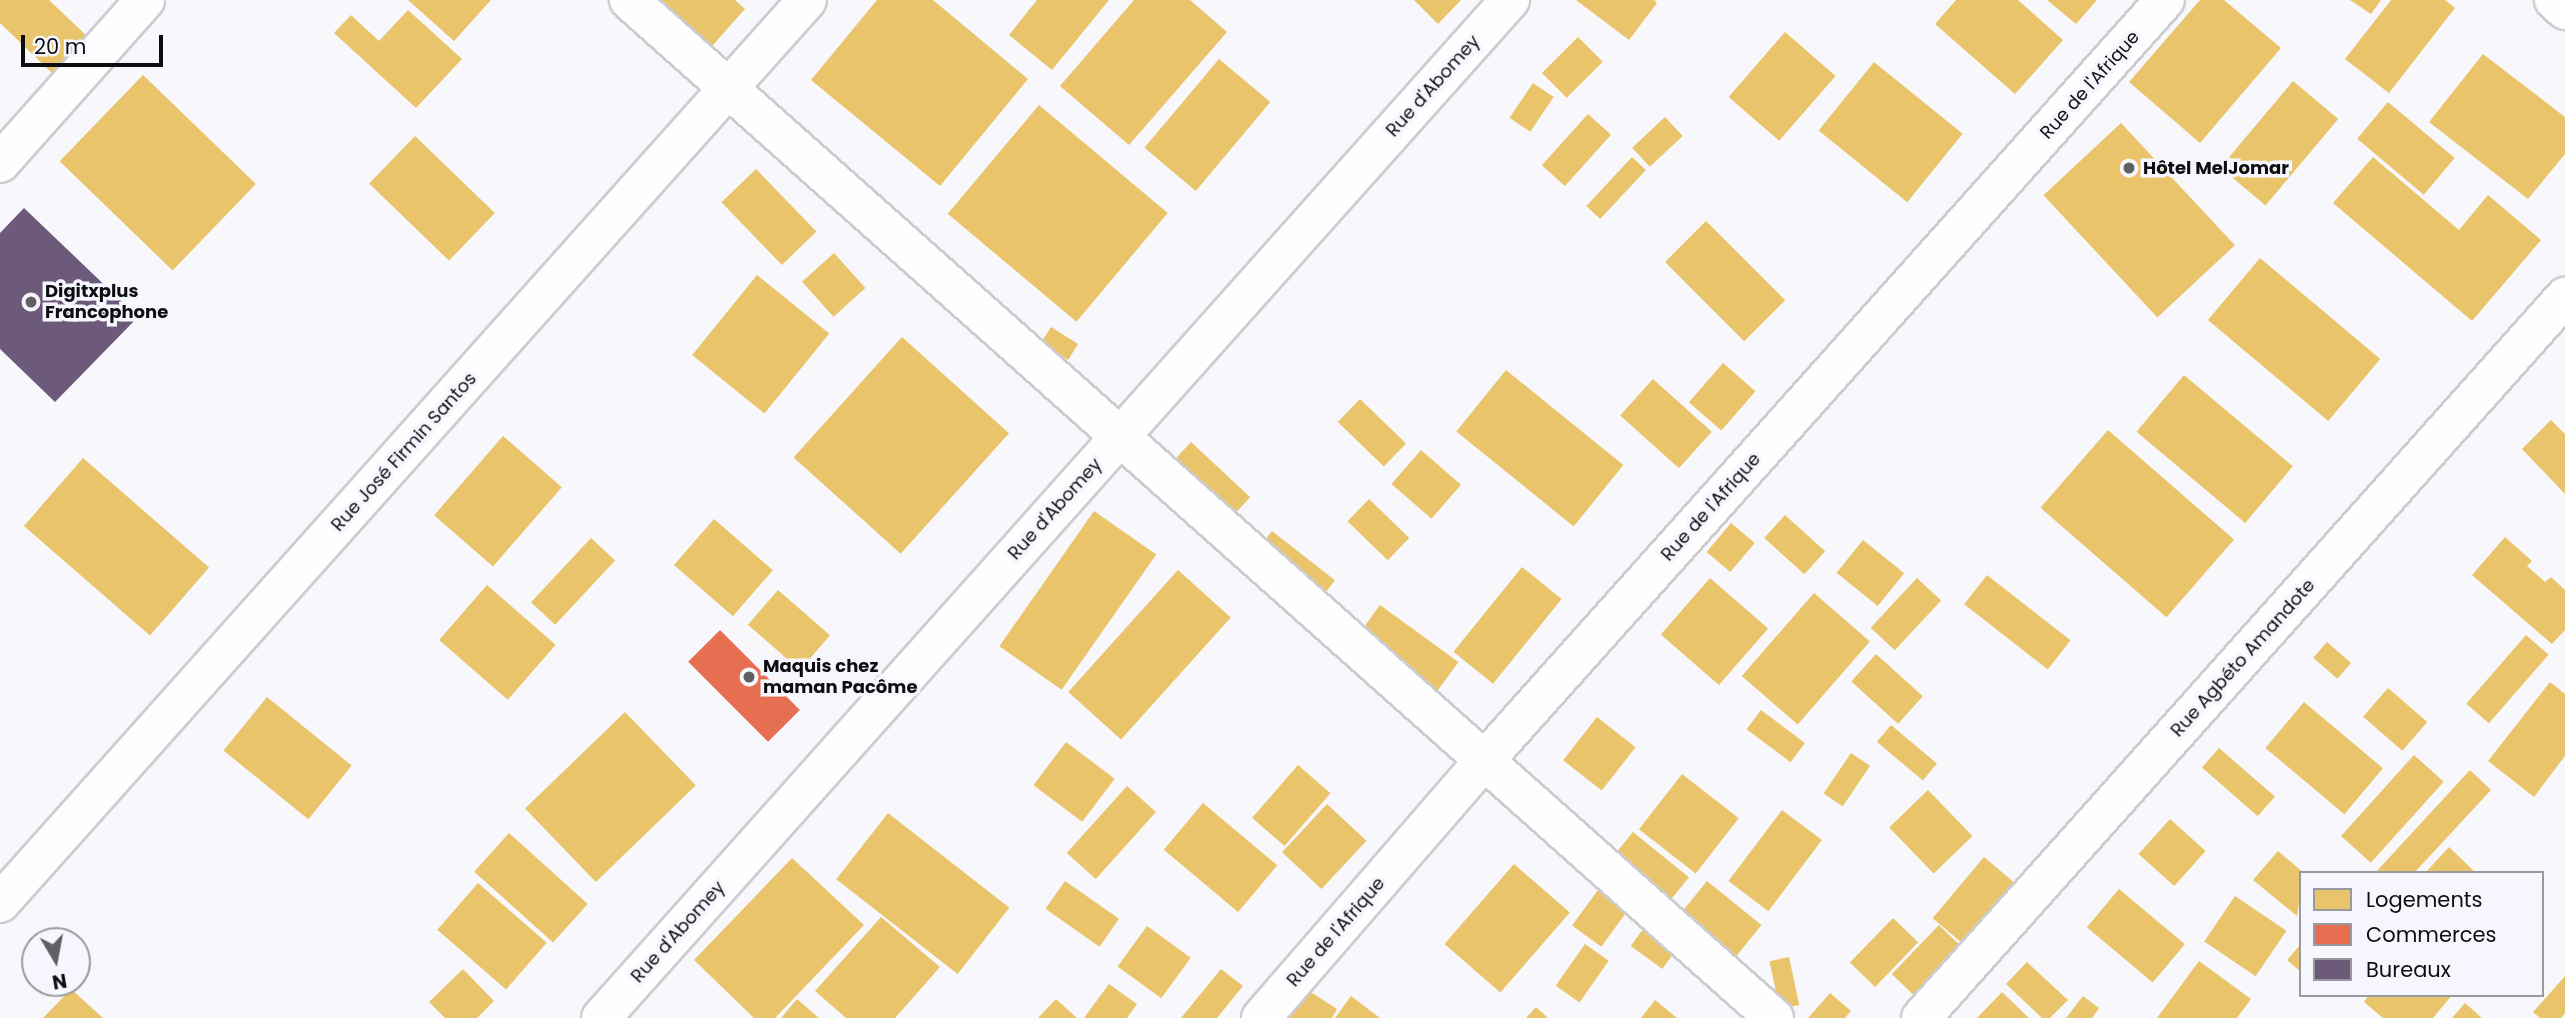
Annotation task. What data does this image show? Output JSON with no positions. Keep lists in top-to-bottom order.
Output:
{
  "streets": {
    "street": [
      "Rue de l'Afrique",
      "Rue d'Abomey",
      "Rue José Firmin Santos",
      "Rue Agbéto Amandote"
    ]
  },
  "places": ["Hôtel MelJomar", "Digitxplus Francophone", "Maquis chez maman Pacôme"],
  "legend": ["Logements", "Commerces", "Bureaux"],
  "scale_bar": "20 m",
  "north": "bottom"
}
